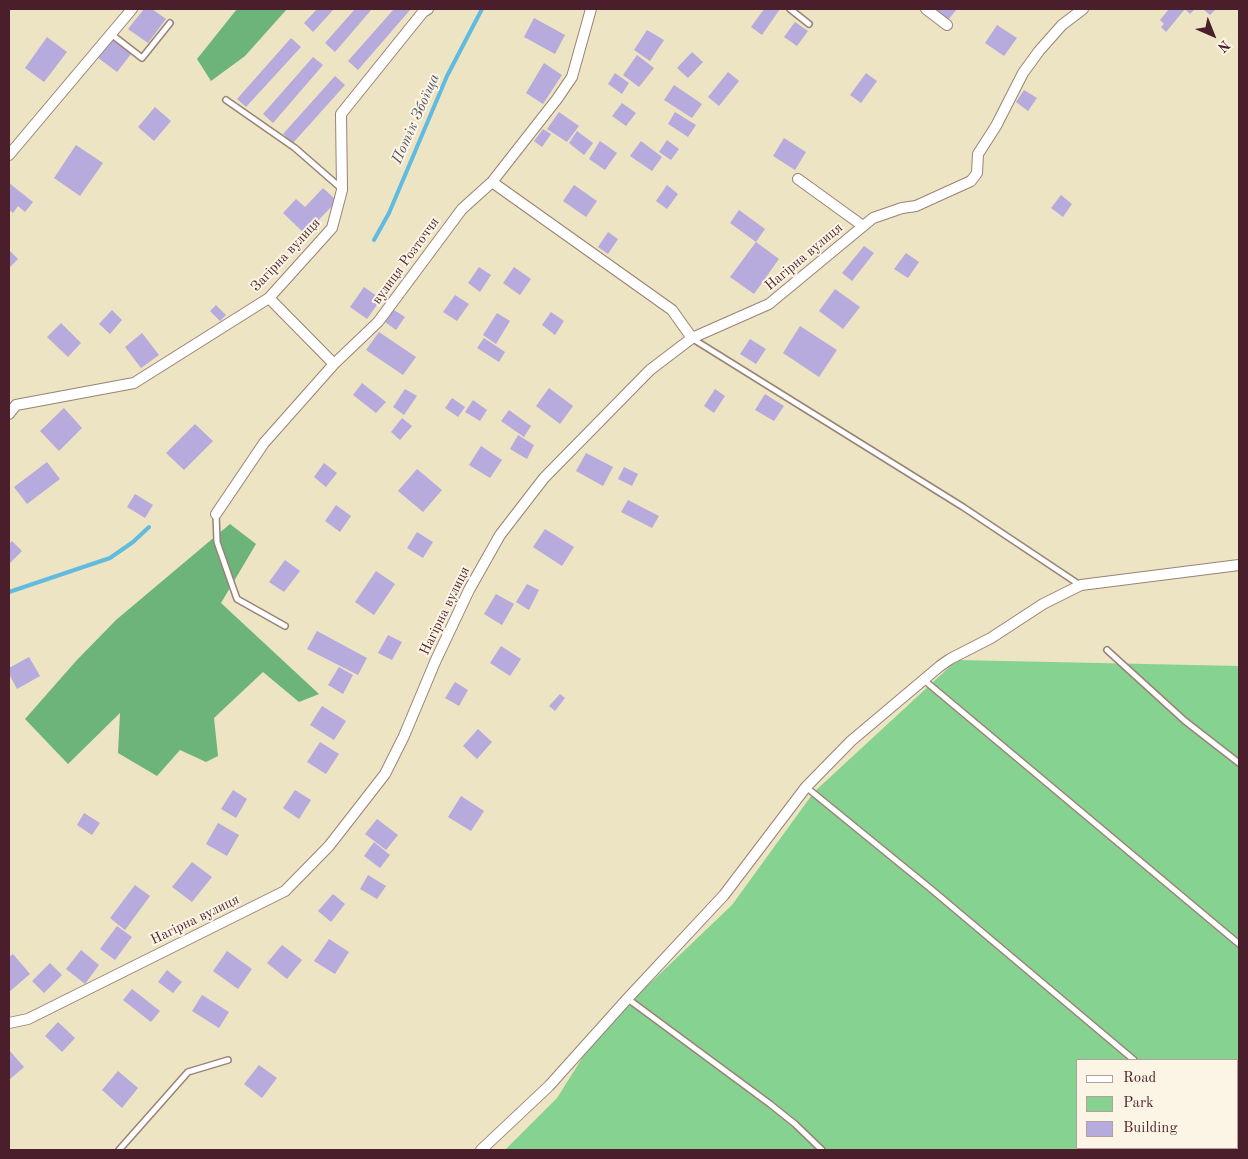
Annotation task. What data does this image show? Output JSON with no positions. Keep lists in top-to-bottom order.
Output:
{
  "streets": {
    "street": ["Загірна вулиця", "Нагірна вулиця", "вулиця Розточчя"]
  },
  "water": ["Потік Збоїща"],
  "legend": ["Road", "Park", "Building"],
  "north": "bottom right"
}
